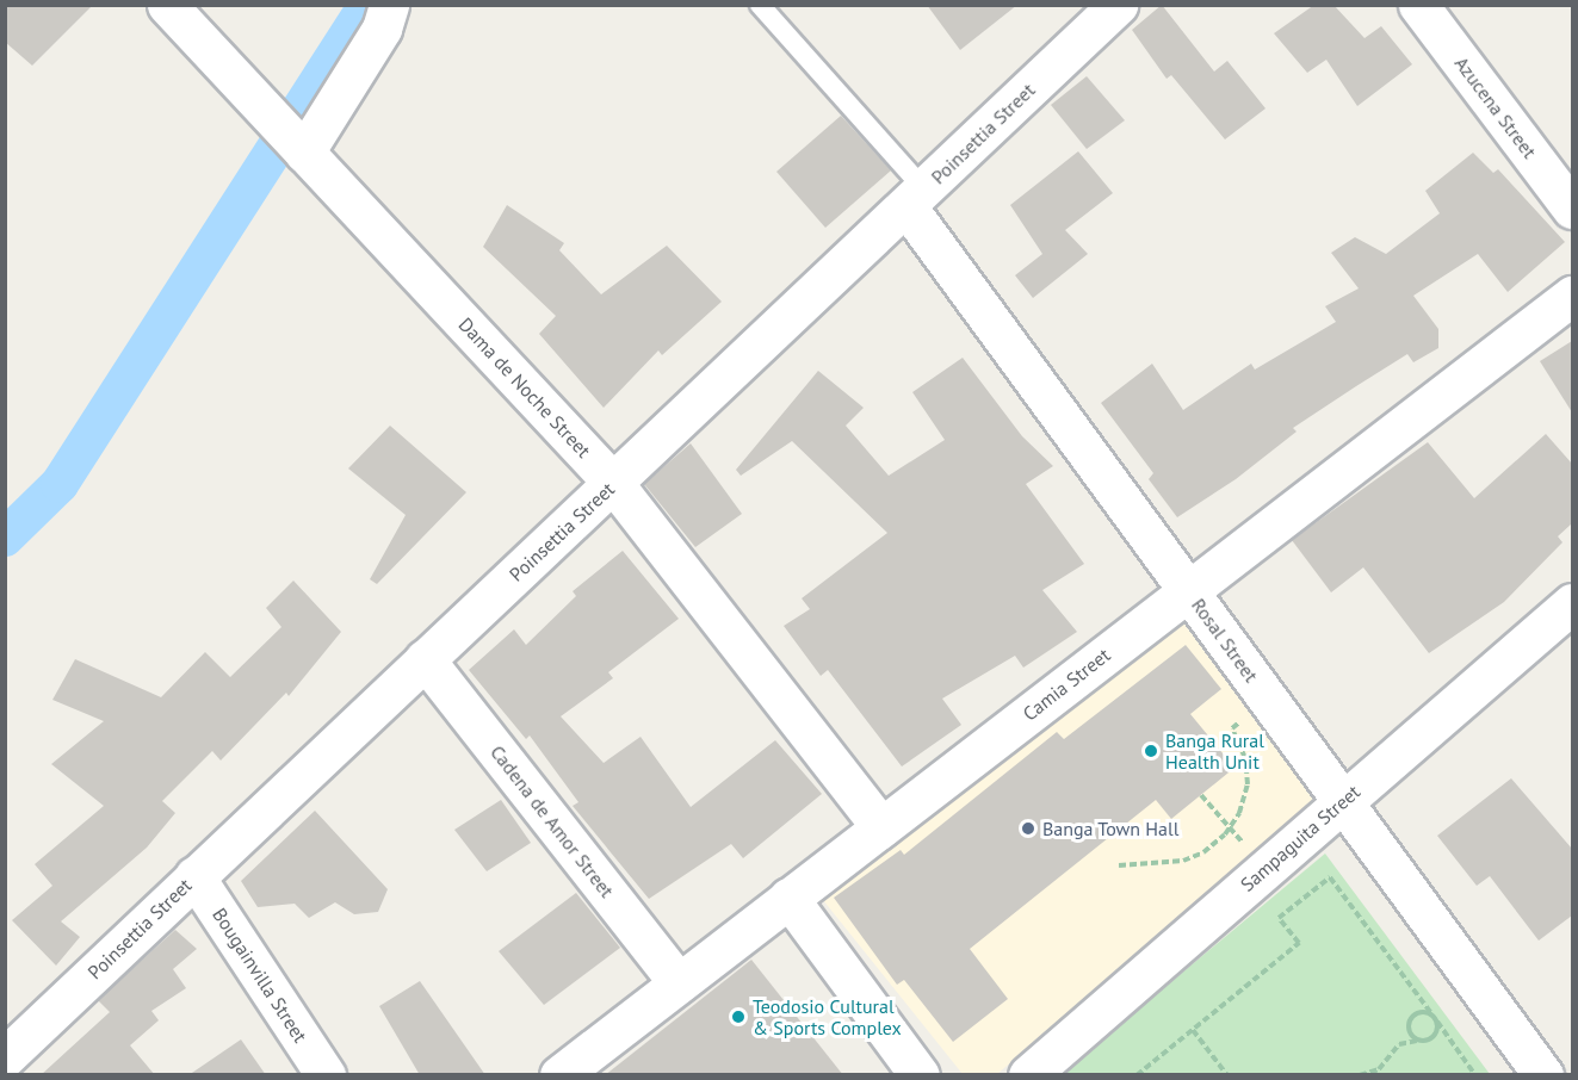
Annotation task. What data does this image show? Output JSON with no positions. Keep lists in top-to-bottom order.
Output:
{
  "streets": {
    "street": [
      "Azucena Street",
      "Poinsettia Street",
      "Dama de Noche Street",
      "Rosal Street",
      "Camia Street",
      "Cadena de Amor Street",
      "Sampaguita Street",
      "Bougainvilla Street"
    ]
  },
  "crossings": [
    ["Poinsettia Street", "Dama de Noche Street"],
    ["Poinsettia Street", "Rosal Street"],
    ["Poinsettia Street", "Cadena de Amor Street"],
    ["Poinsettia Street", "Bougainvilla Street"],
    ["Dama de Noche Street", "Camia Street"],
    ["Rosal Street", "Camia Street"],
    ["Rosal Street", "Sampaguita Street"],
    ["Camia Street", "Cadena de Amor Street"]
  ],
  "places": ["Banga Rural Health Unit", "Banga Town Hall", "Teodosio Cultural & Sports Complex"]
}
